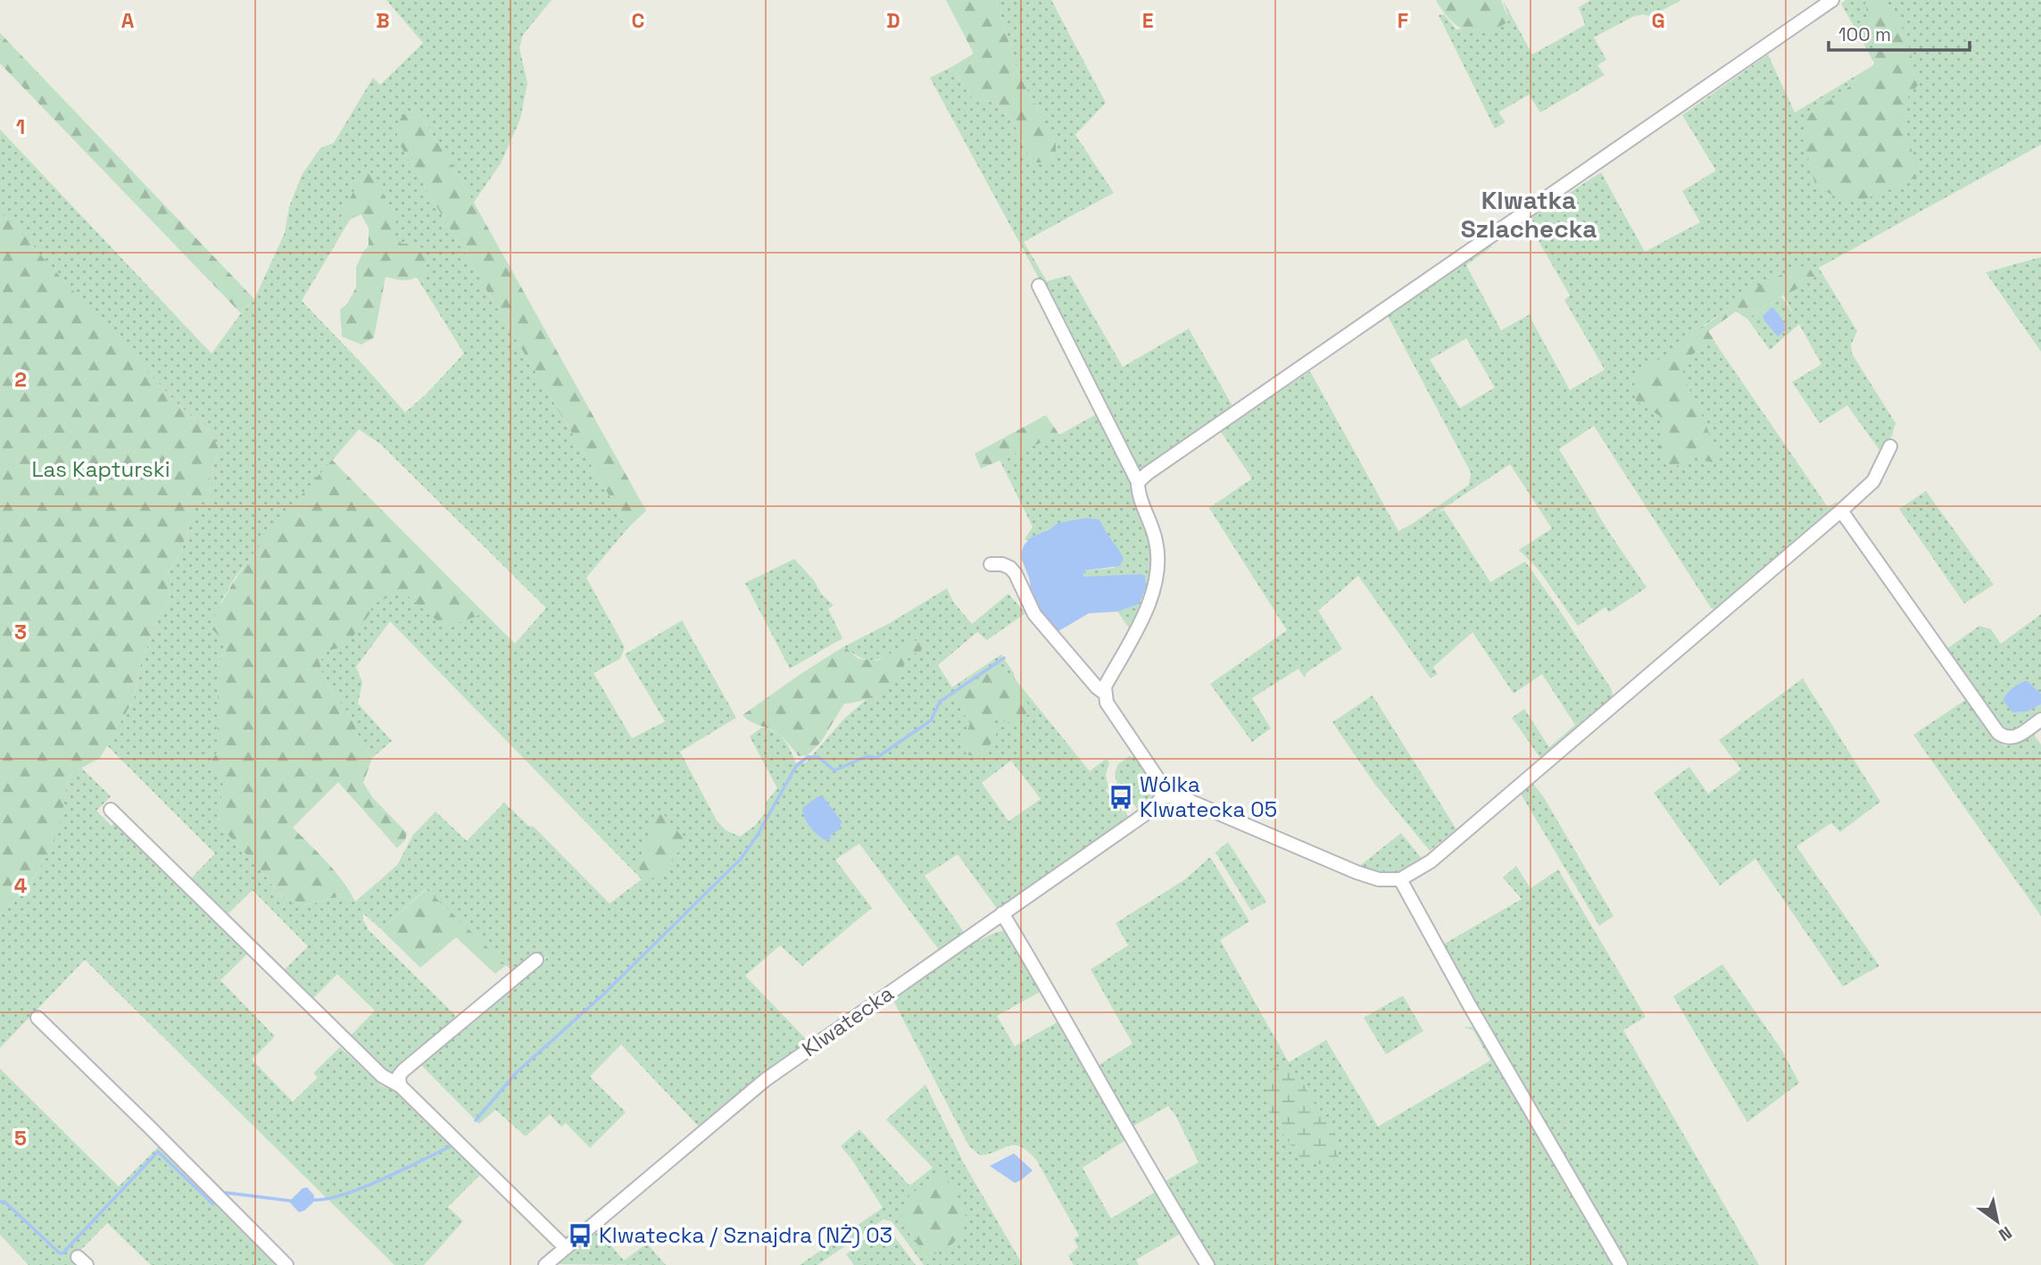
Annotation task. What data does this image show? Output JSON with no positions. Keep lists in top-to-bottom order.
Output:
{
  "streets": {
    "street": ["Klwatecka"]
  },
  "districts": ["Klwatka Szlachecka"],
  "parks": ["Las Kapturski"],
  "places": {
    "bus stop": ["Wólka Klwatecka 05", "Klwatecka / Sznajdra (NŻ) 03"]
  },
  "scale_bar": "100 m",
  "north": "bottom right",
  "grid": {
    "columns": [
      "A",
      "B",
      "C",
      "D",
      "E",
      "F",
      "G"
    ],
    "rows": [
      "1",
      "2",
      "3",
      "4",
      "5"
    ]
  }
}
